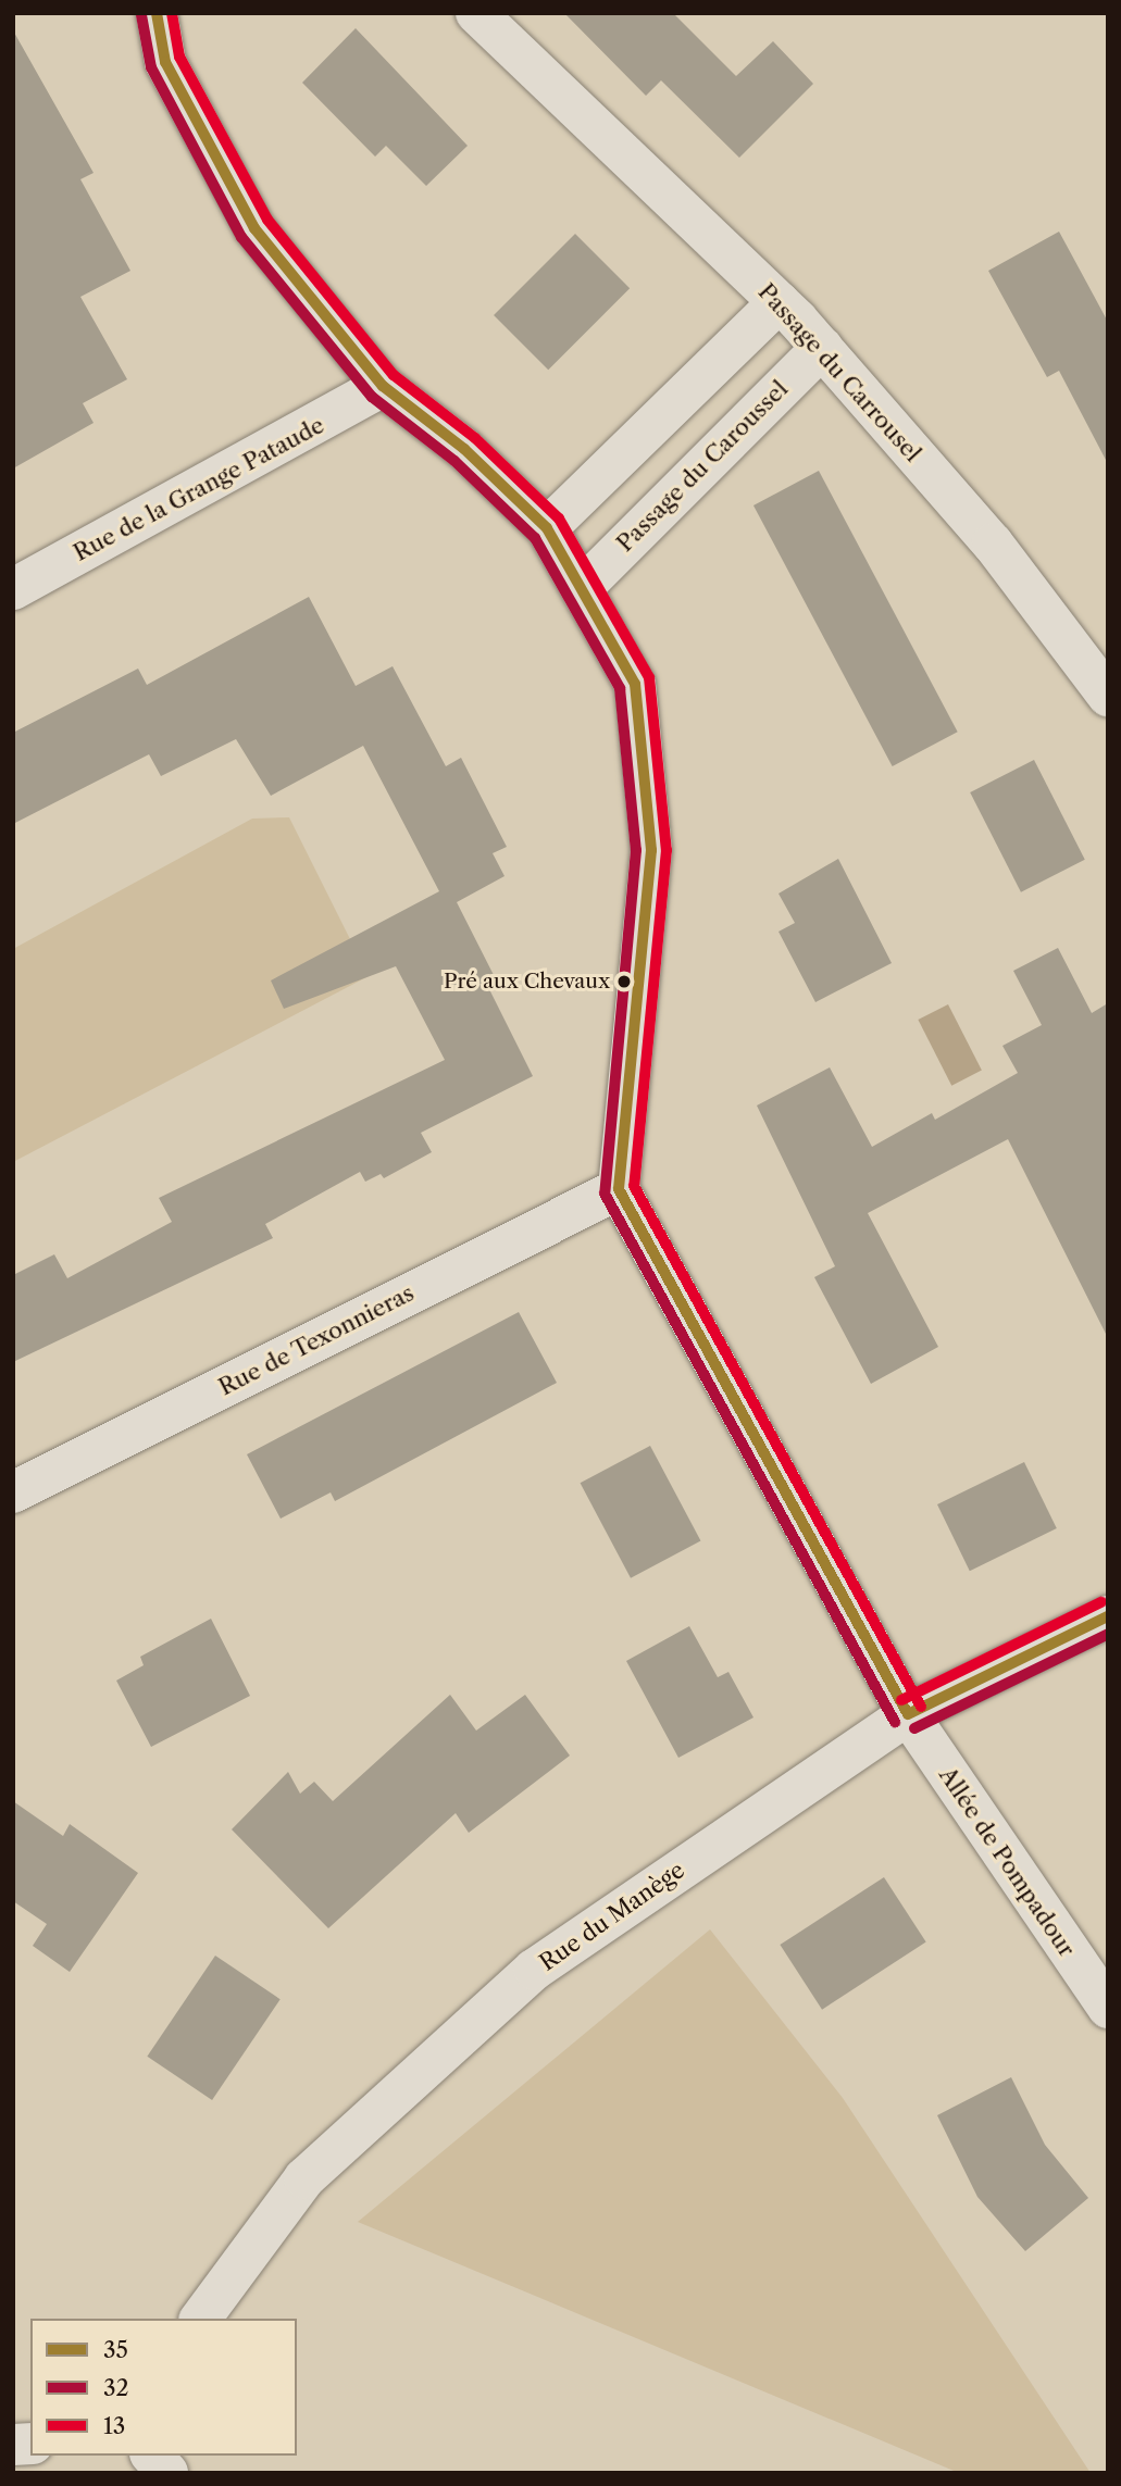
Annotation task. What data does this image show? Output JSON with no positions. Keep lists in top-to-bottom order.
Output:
{
  "streets": {
    "street": [
      "Passage du Carrousel",
      "Passage du Caroussel",
      "Rue de la Grange Pataude",
      "Rue de Texonnieras",
      "Allée de Pompadour",
      "Rue du Manège"
    ]
  },
  "crossings": [
    ["Passage du Carrousel", "Passage du Caroussel"],
    ["Rue de Texonnieras", "Allée de Pompadour"],
    ["Allée de Pompadour", "Rue du Manège"]
  ],
  "places": ["Pré aux Chevaux"],
  "lines": ["transit line 35", "transit line 13", "transit line 32"],
  "legend": ["35", "32", "13"]
}
